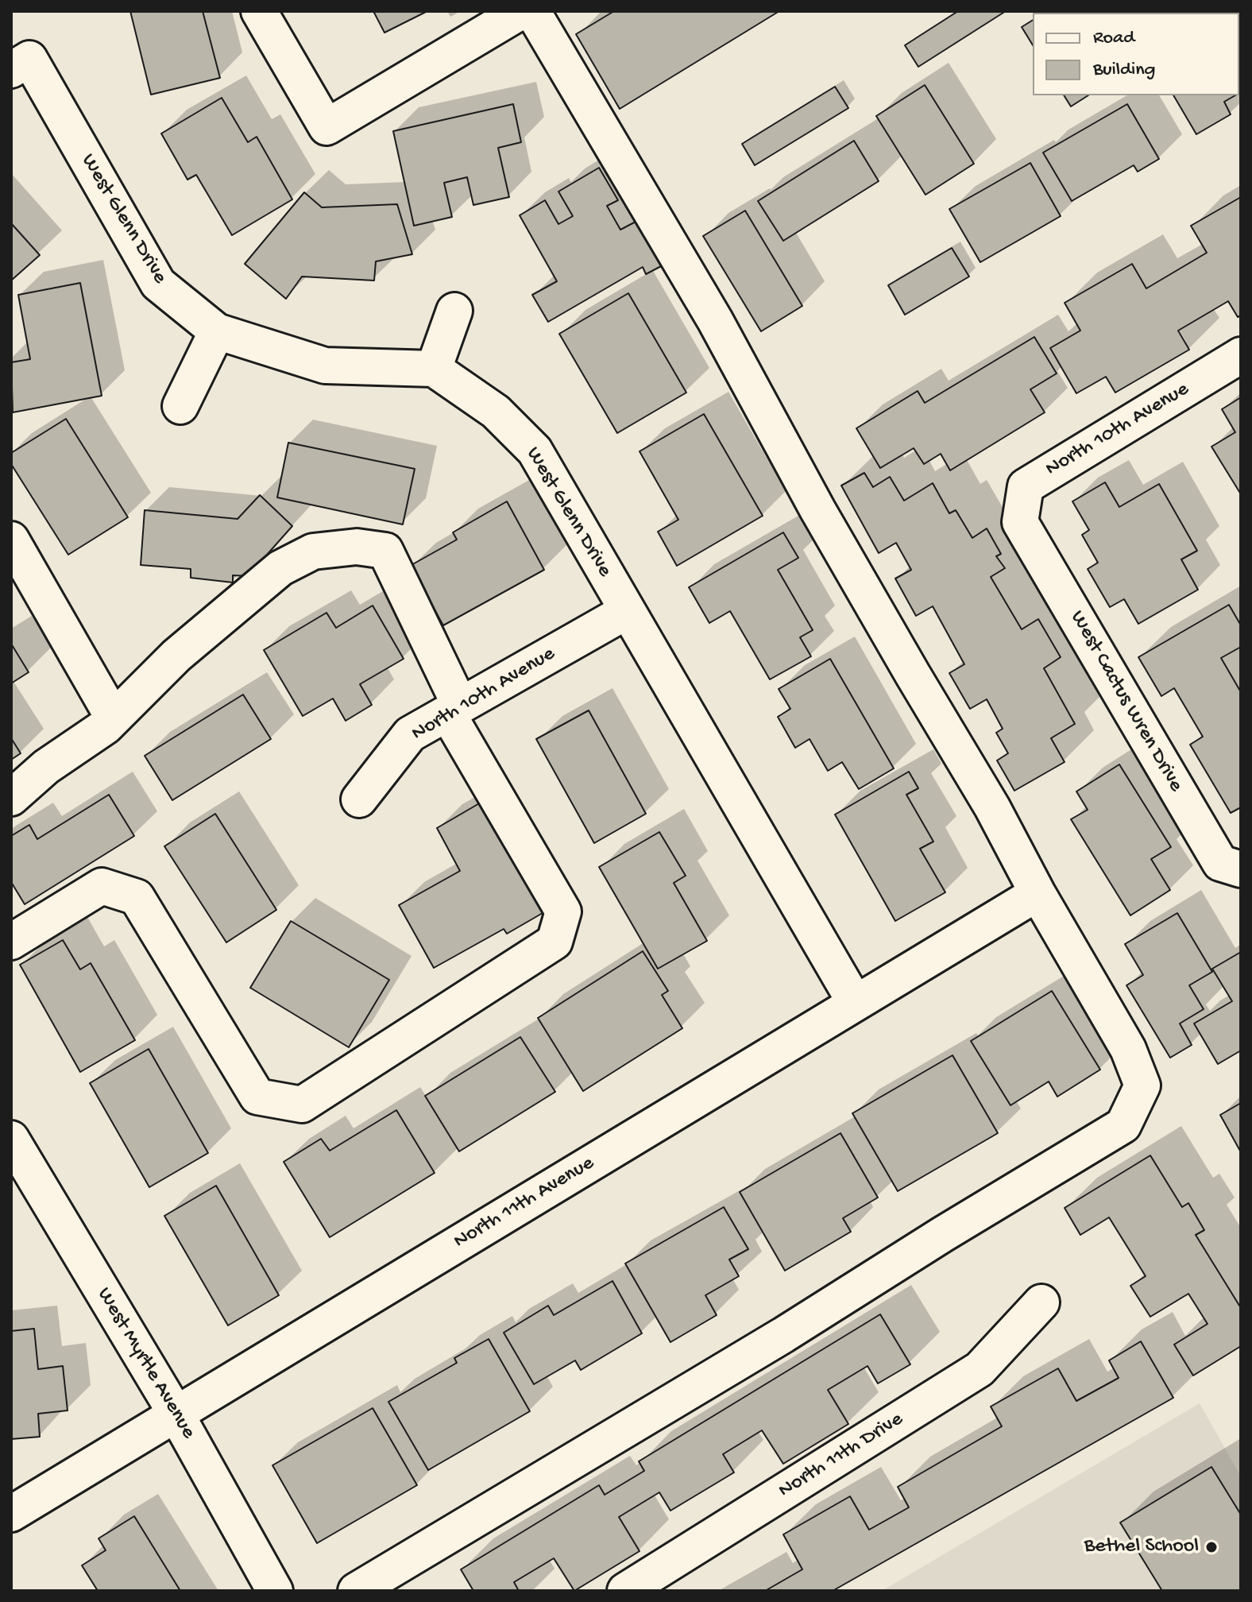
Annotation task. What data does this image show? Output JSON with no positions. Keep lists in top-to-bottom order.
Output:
{
  "streets": {
    "street": [
      "West Glenn Drive",
      "North 10th Avenue",
      "West Cactus Wren Drive",
      "North 11th Avenue",
      "West Myrtle Avenue",
      "North 11th Drive"
    ]
  },
  "crossings": [
    ["West Glenn Drive", "North 10th Avenue"],
    ["West Glenn Drive", "North 11th Avenue"],
    ["North 10th Avenue", "West Cactus Wren Drive"],
    ["North 11th Avenue", "West Myrtle Avenue"]
  ],
  "places": ["Bethel School"],
  "legend": ["Road", "Building"]
}
